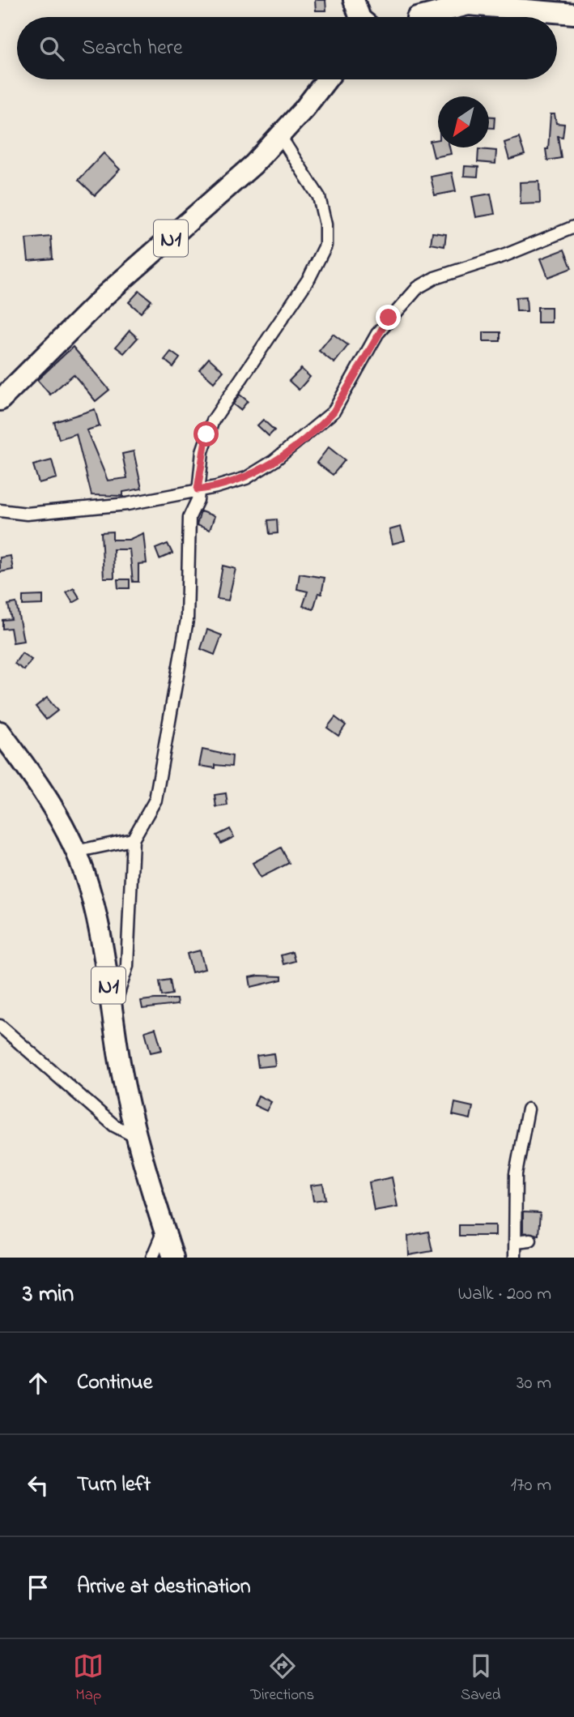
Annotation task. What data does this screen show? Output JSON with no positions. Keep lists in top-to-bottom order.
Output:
{
  "streets": {
    "highway": ["N1"]
  },
  "north": "bottom left",
  "page": {
    "search": "Search here",
    "heading": ["3 min", "Walk · 200 m"],
    "list": [
      ["Continue", "30 m"],
      ["Turn left", "170 m"],
      "Arrive at destination"
    ],
    "nav": ["Map", "Directions", "Saved"]
  }
}
